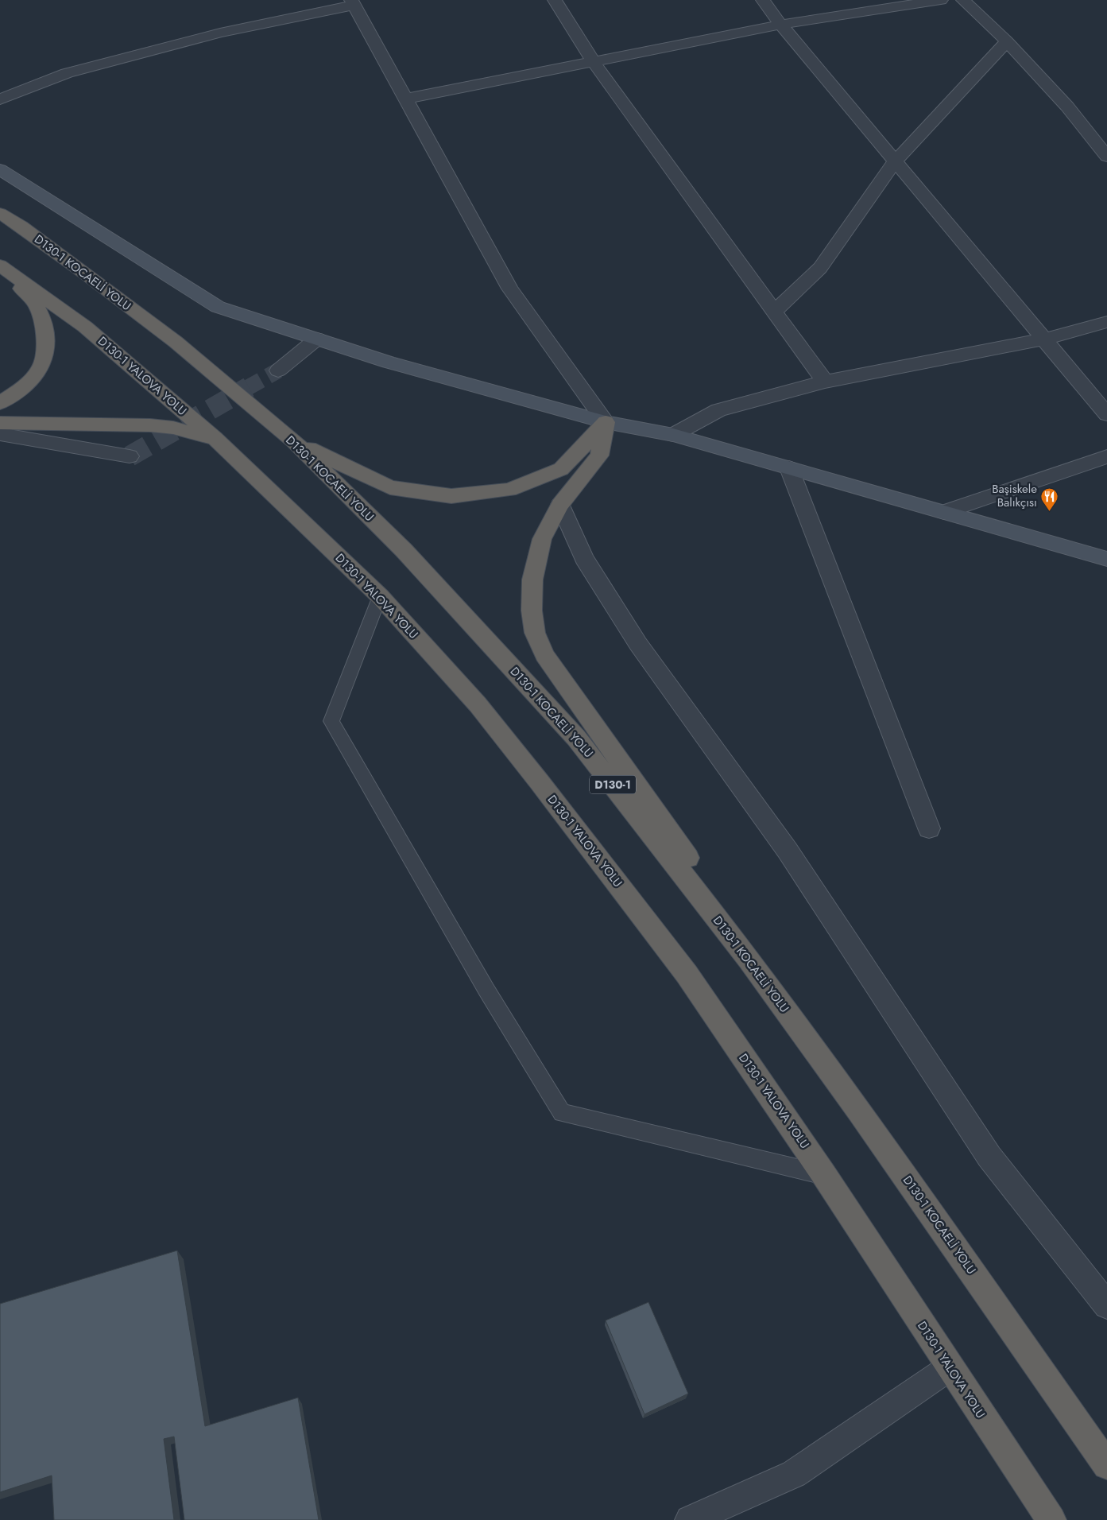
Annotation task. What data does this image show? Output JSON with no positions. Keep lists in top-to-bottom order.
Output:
{
  "streets": {
    "highway": ["D130-1 KOCAELİ YOLU", "D130-1 YALOVA YOLU", "D130-1"]
  },
  "places": {
    "restaurant": ["Başiskele Balıkçısı"]
  }
}
